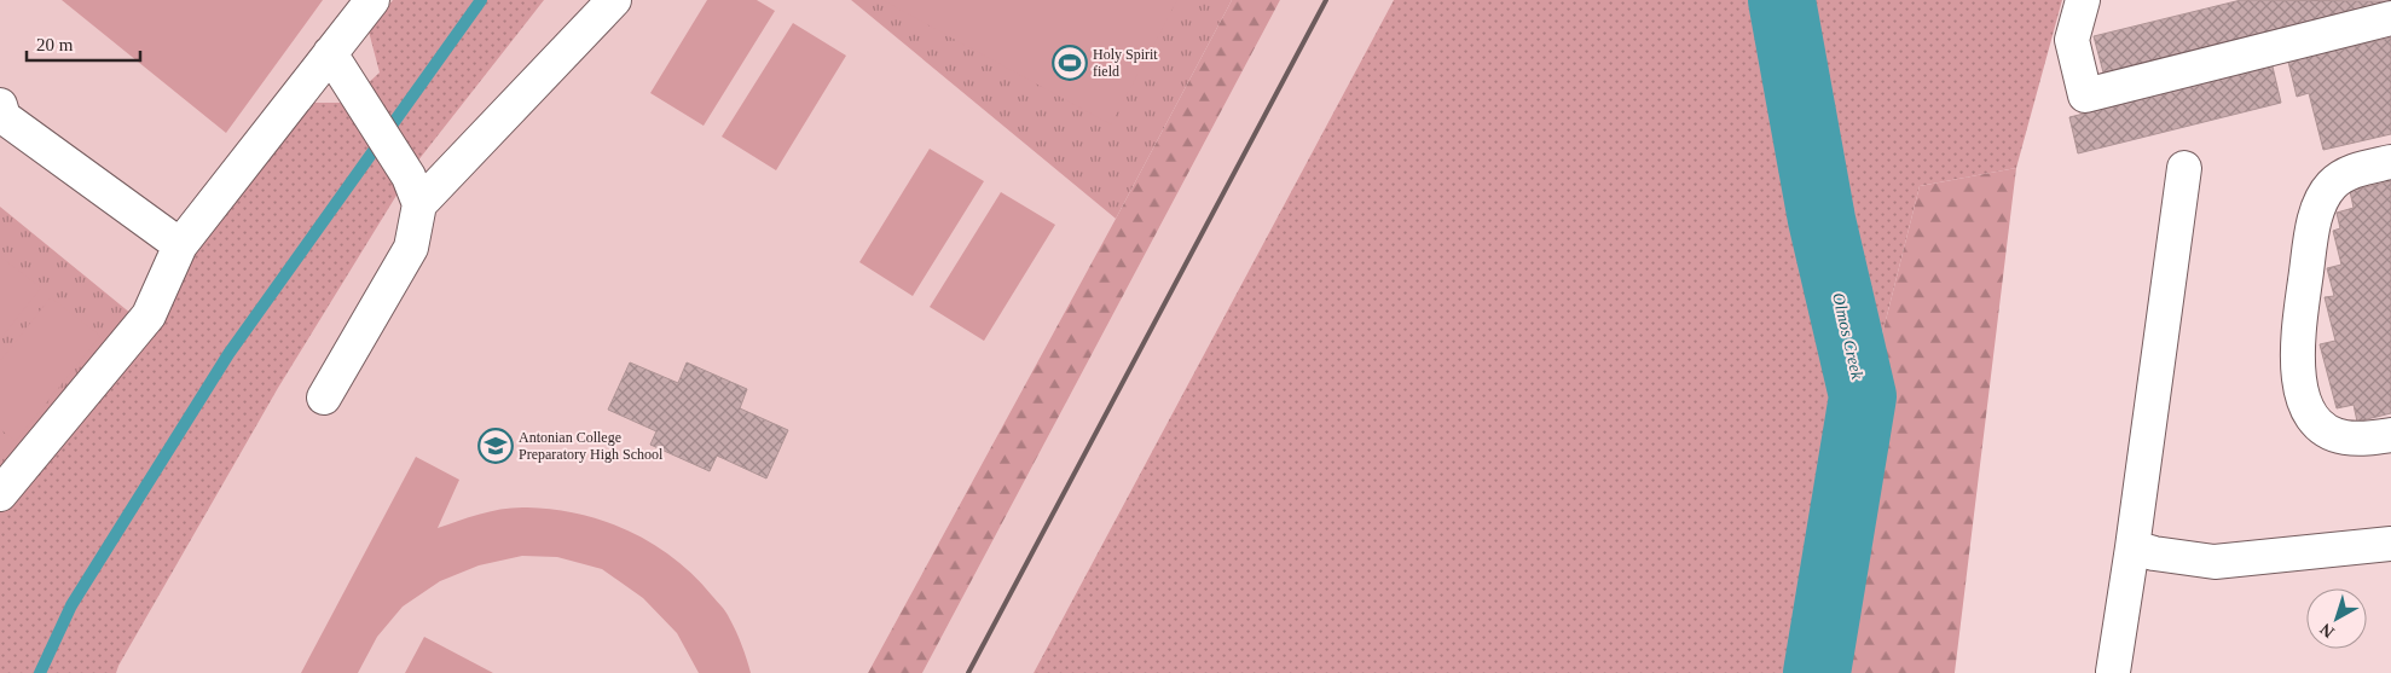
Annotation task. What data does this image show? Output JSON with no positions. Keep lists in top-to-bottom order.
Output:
{
  "water": ["Olmos Creek"],
  "places": {
    "sports": ["Holy Spirit field"],
    "school or university": ["Antonian College Preparatory High School"]
  },
  "scale_bar": "20 m",
  "north": "bottom left"
}
